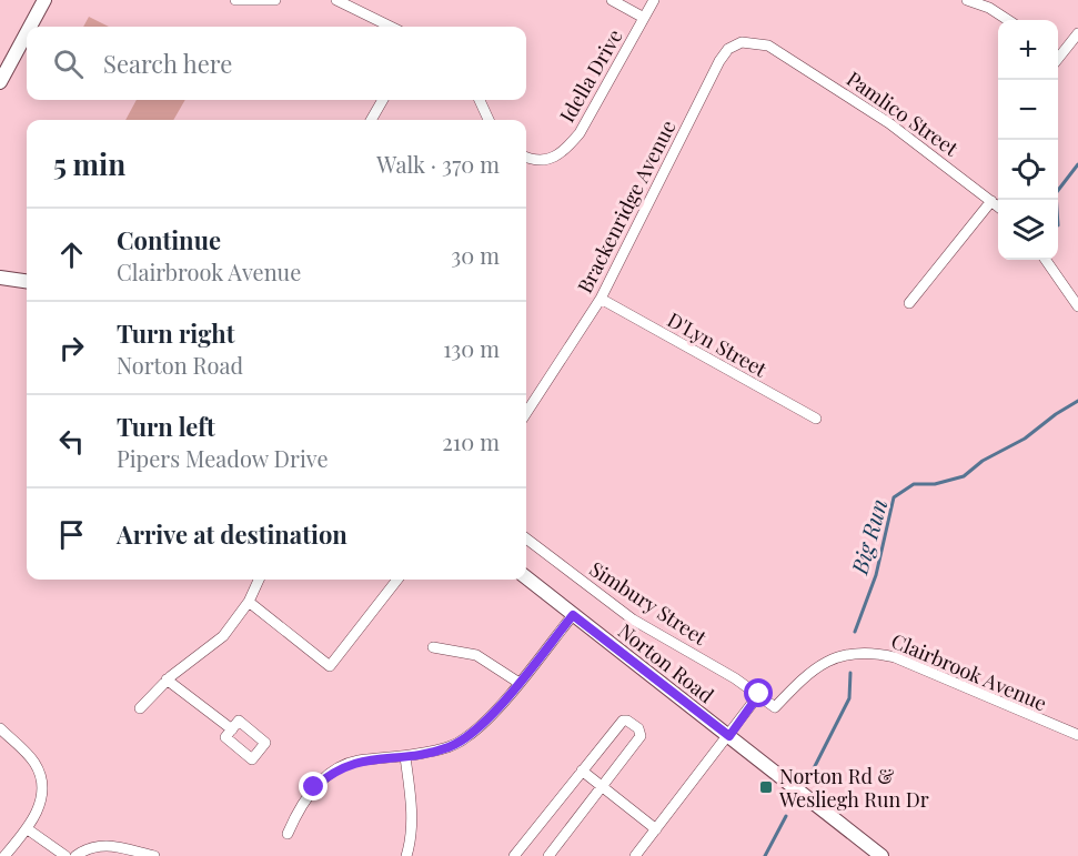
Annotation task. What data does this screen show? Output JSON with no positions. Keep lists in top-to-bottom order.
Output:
{
  "streets": {
    "main road": ["Norton Road"],
    "street": [
      "Idella Drive",
      "Pamlico Street",
      "Brackenridge Avenue",
      "D'Lyn Street",
      "Simbury Street",
      "Clairbrook Avenue"
    ]
  },
  "crossings": [
    ["Pamlico Street", "Brackenridge Avenue"],
    ["Brackenridge Avenue", "D'Lyn Street"],
    ["Simbury Street", "Clairbrook Avenue"]
  ],
  "water": ["Big Run"],
  "places": {
    "transit": ["Norton Rd & Wesliegh Run Dr"]
  },
  "page": {
    "map_buttons": ["+", "−"],
    "search": "Search here",
    "heading": ["5 min", "Walk · 370 m"],
    "list": [
      ["Continue", "Clairbrook Avenue", "30 m"],
      ["Turn right", "Norton Road", "130 m"],
      ["Turn left", "Pipers Meadow Drive", "210 m"],
      "Arrive at destination"
    ]
  }
}
